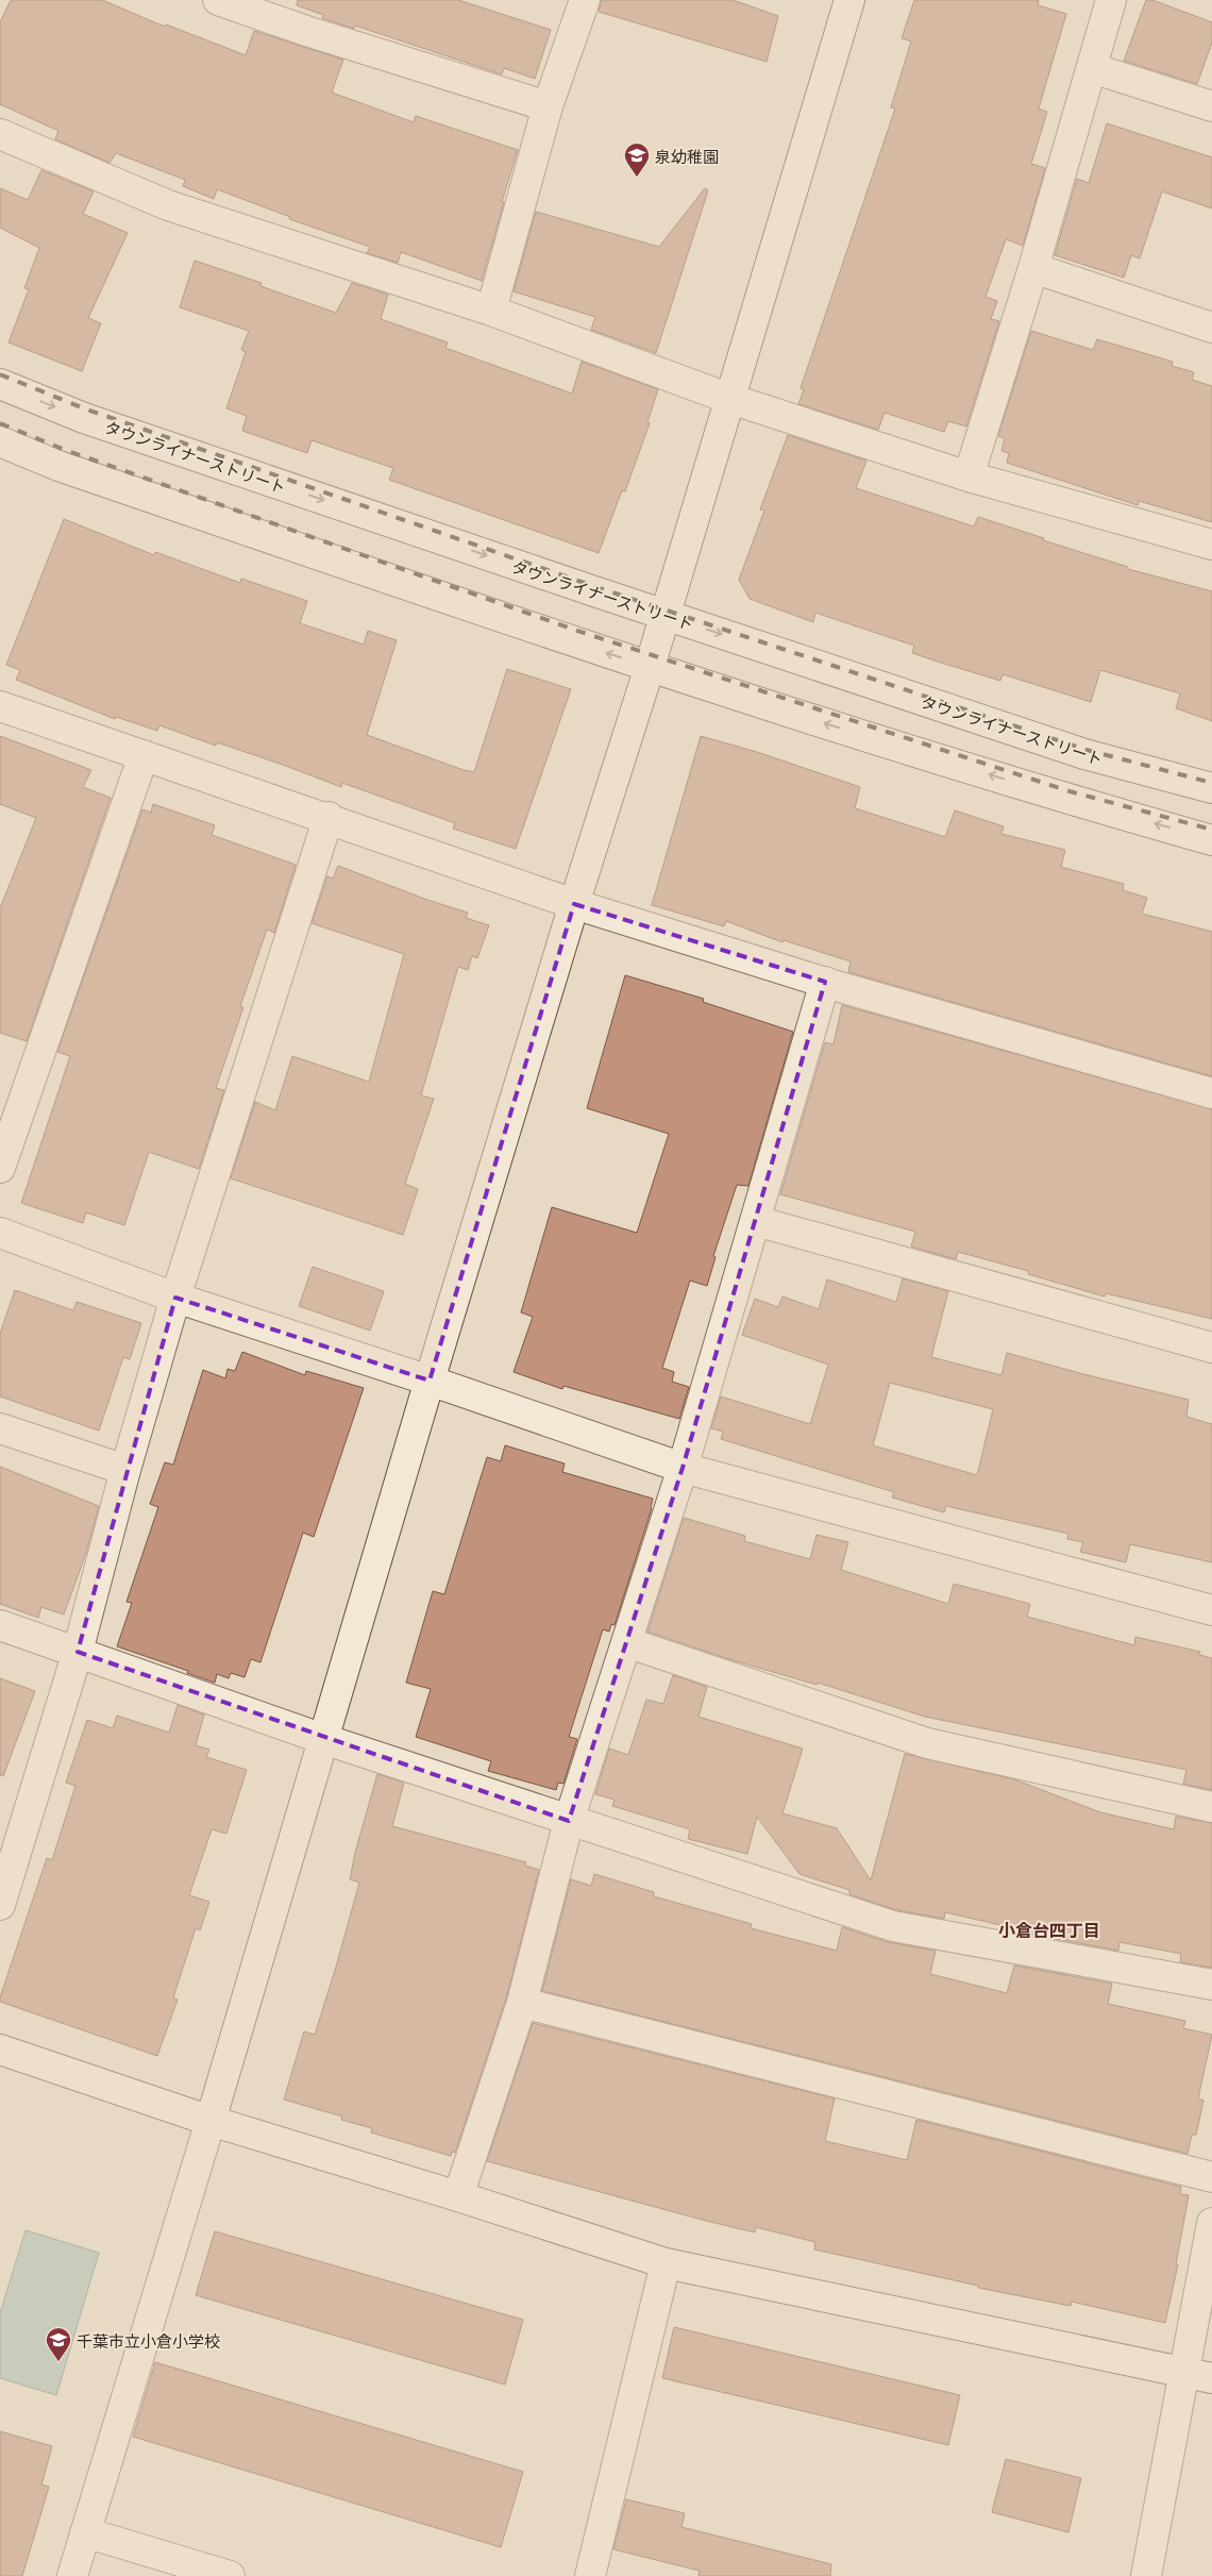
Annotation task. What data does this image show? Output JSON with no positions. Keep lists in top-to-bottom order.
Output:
{
  "streets": {
    "street": ["タウンライナーストリート"]
  },
  "districts": ["小倉台四丁目"],
  "places": {
    "school or university": ["泉幼稚園", "千葉市立小倉小学校"]
  }
}
